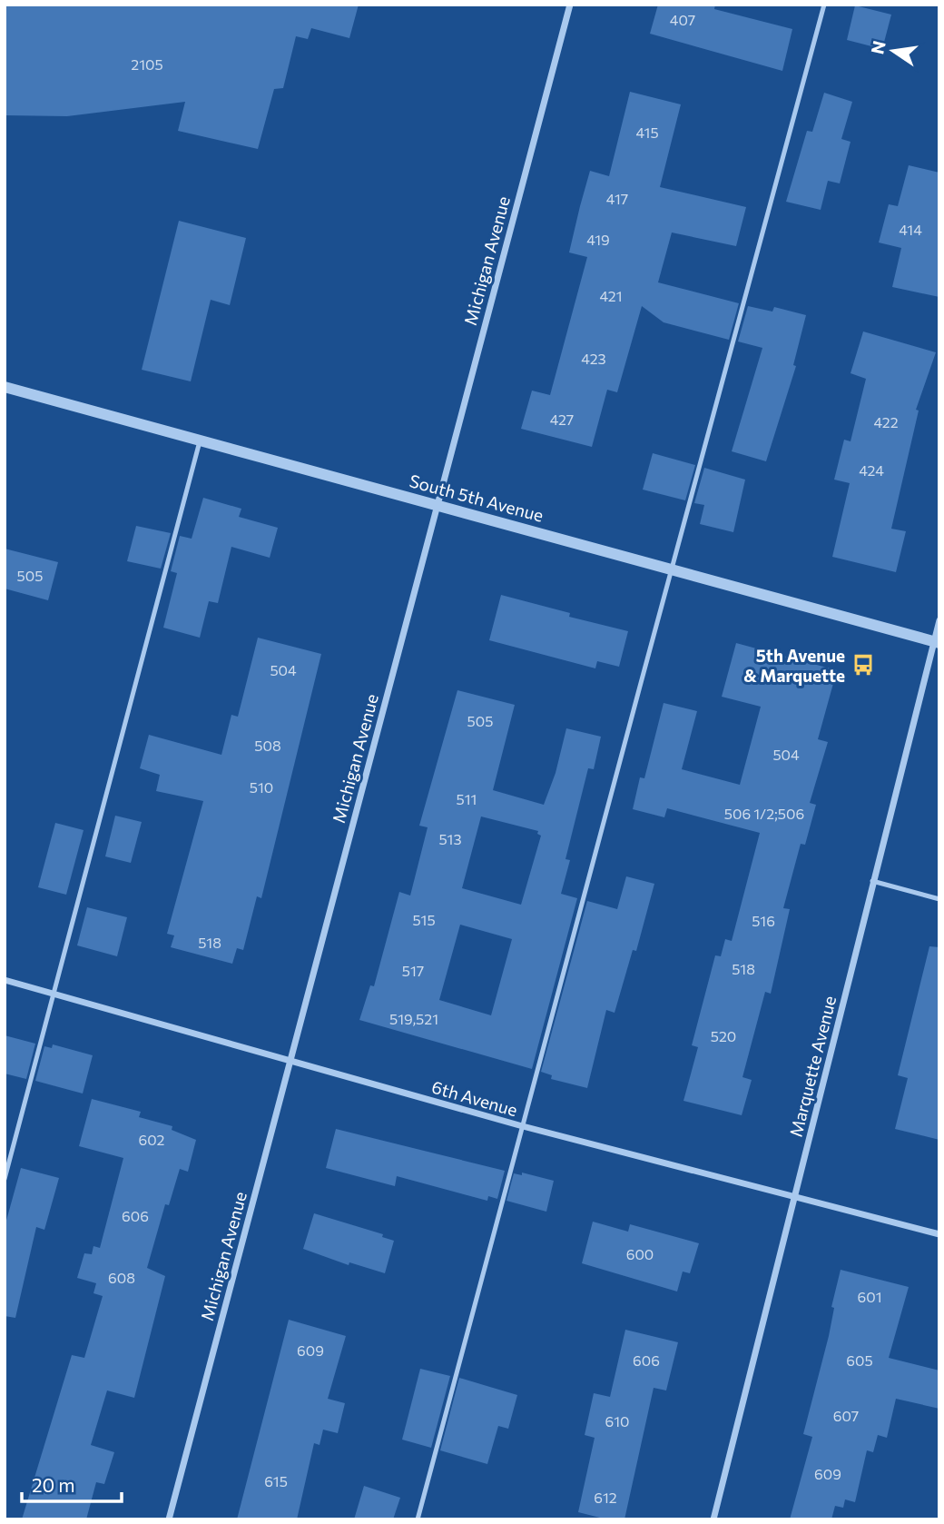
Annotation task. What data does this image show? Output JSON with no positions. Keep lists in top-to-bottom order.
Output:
{
  "streets": {
    "street": [
      "Michigan Avenue",
      "South 5th Avenue",
      "Marquette Avenue",
      "6th Avenue"
    ]
  },
  "crossings": [
    ["Michigan Avenue", "South 5th Avenue"],
    ["Michigan Avenue", "6th Avenue"],
    ["South 5th Avenue", "Marquette Avenue"],
    ["Marquette Avenue", "6th Avenue"]
  ],
  "places": {
    "bus stop": ["5th Avenue & Marquette"]
  },
  "house_numbers": [
    "407",
    "2105",
    "415",
    "417",
    "414",
    "419",
    "421",
    "423",
    "427",
    "422",
    "424",
    "505",
    "504",
    "505",
    "508",
    "504",
    "510",
    "511",
    "506 1/2;506",
    "513",
    "515",
    "516",
    "518",
    "518",
    "517",
    "519,521",
    "520",
    "602",
    "606",
    "600",
    "608",
    "601",
    "609",
    "606",
    "605",
    "607",
    "610",
    "609",
    "615",
    "612"
  ],
  "scale_bar": "20 m",
  "north": "left"
}
